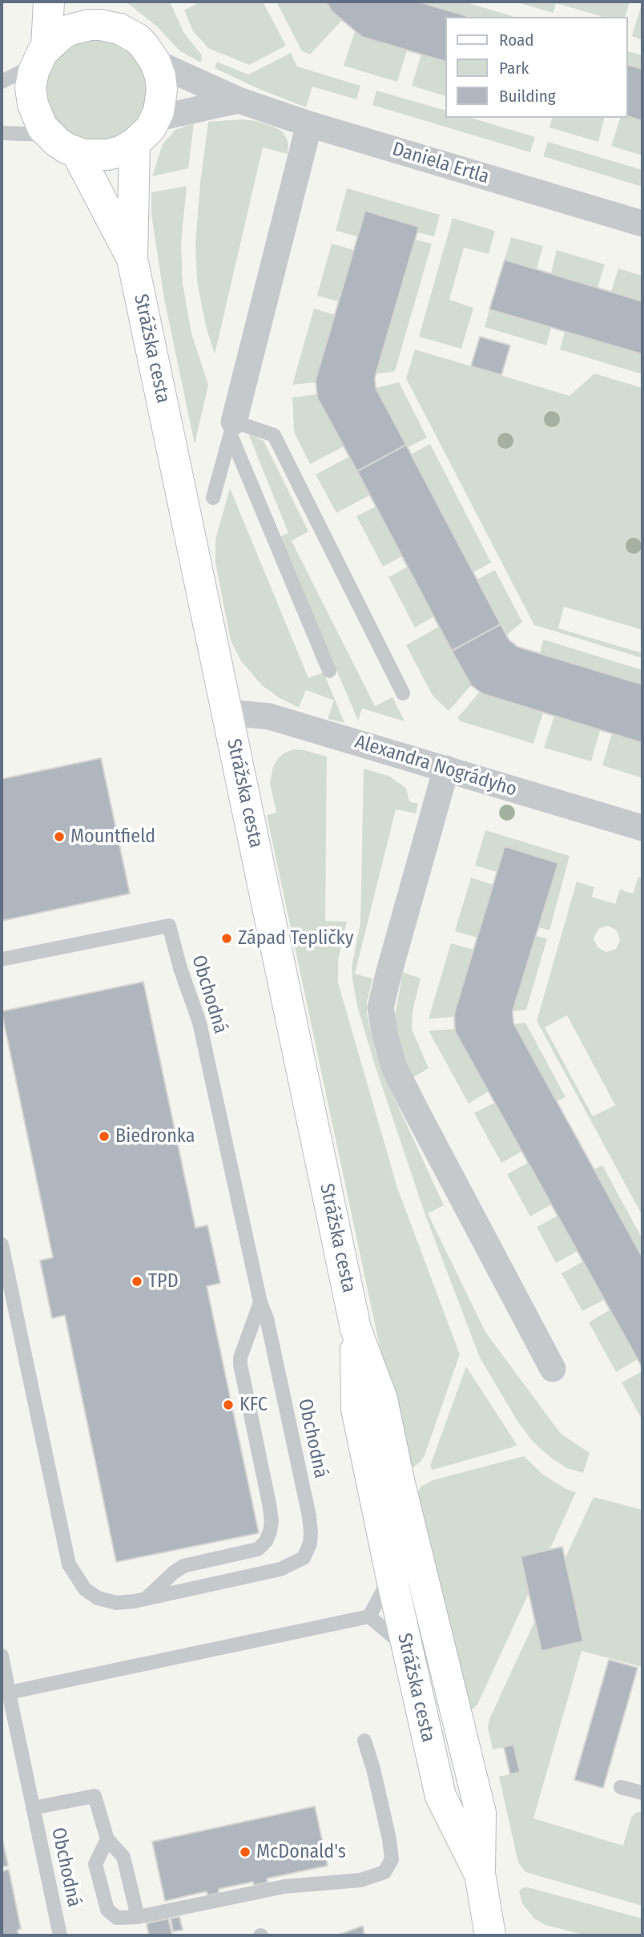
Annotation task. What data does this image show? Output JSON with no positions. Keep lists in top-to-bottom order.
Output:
{
  "streets": {
    "street": ["Daniela Ertla", "Strážska cesta", "Alexandra Nográdyho"],
    "lane": ["Obchodná"]
  },
  "crossings": [
    ["Daniela Ertla", "Strážska cesta"],
    ["Strážska cesta", "Alexandra Nográdyho"]
  ],
  "places": [
    "Mountfield",
    "Západ Tepličky",
    "Biedronka",
    "TPD",
    "KFC",
    "McDonald's"
  ],
  "legend": ["Road", "Park", "Building"]
}
